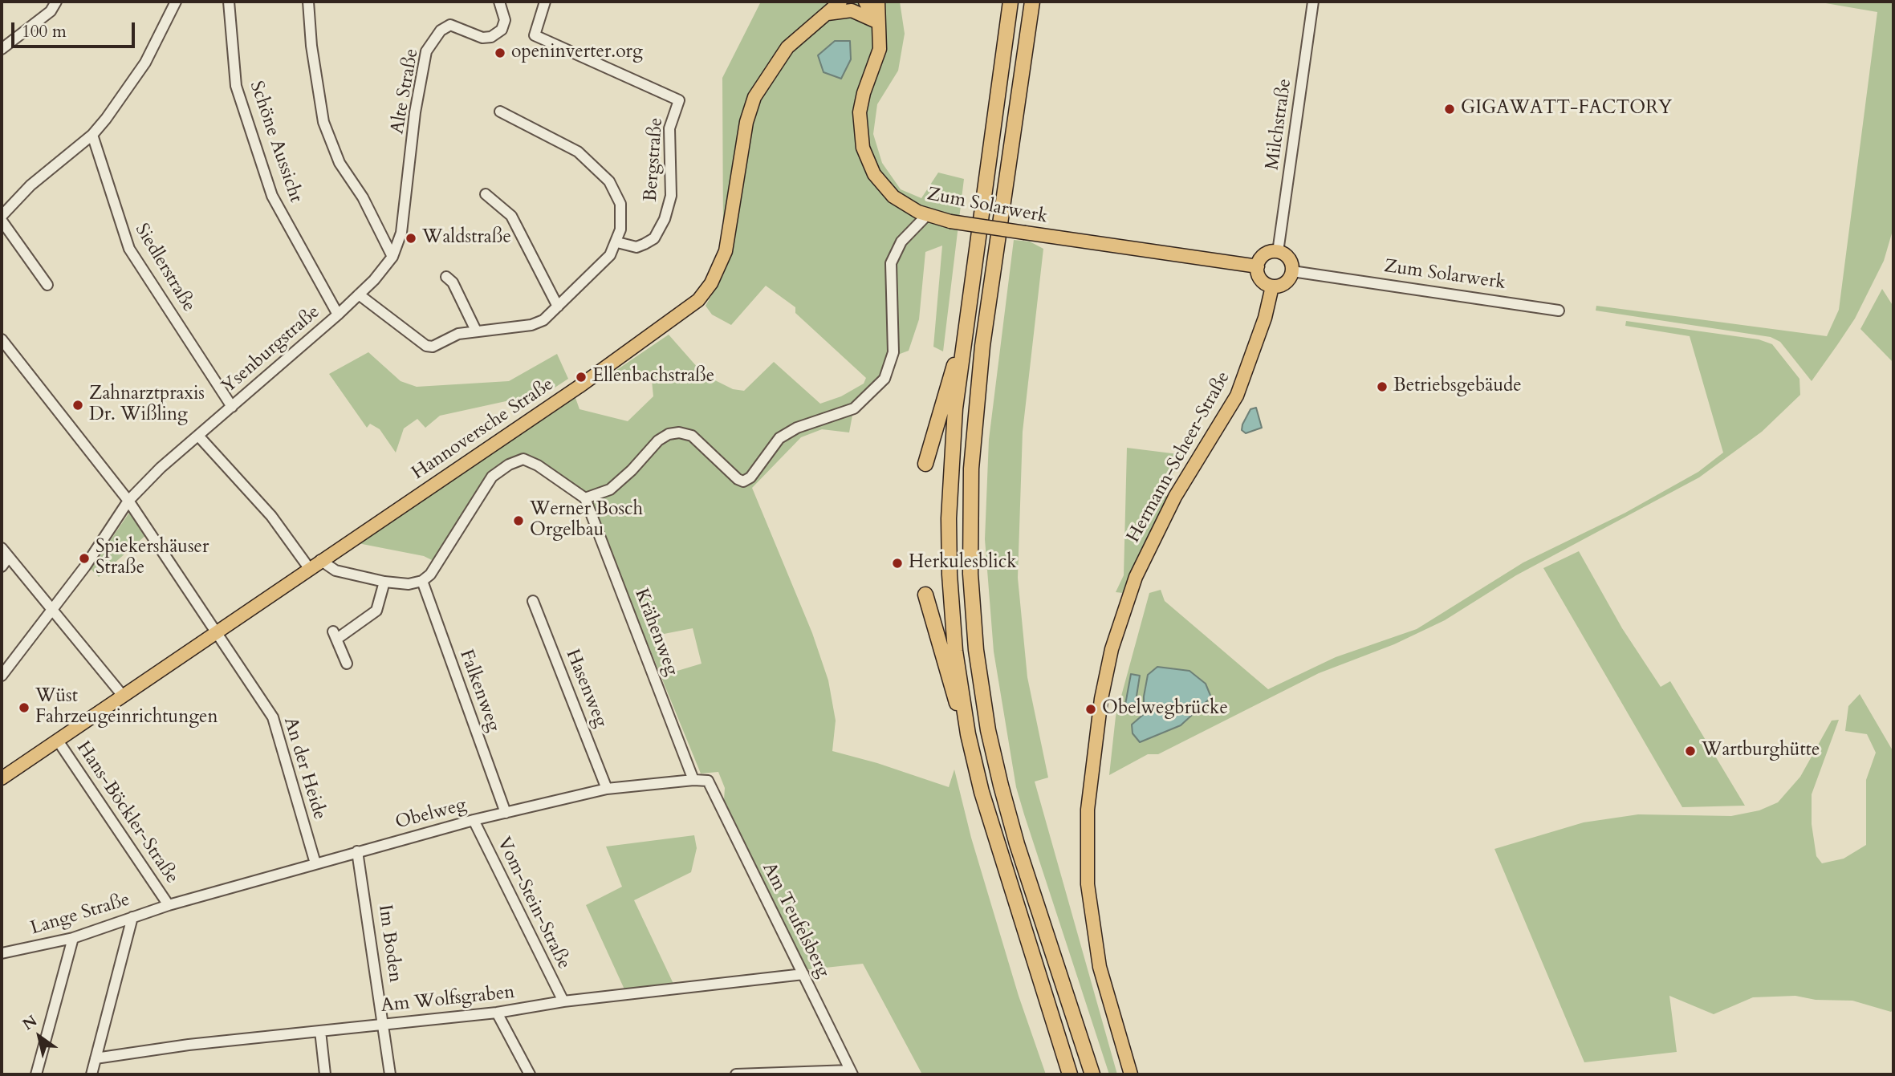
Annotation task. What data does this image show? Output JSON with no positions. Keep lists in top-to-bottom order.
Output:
{
  "streets": {
    "main road": ["Zum Solarwerk", "Hannoversche Straße", "Hermann-Scheer-Straße"],
    "street": [
      "Alte Straße",
      "Milchstraße",
      "Schöne Aussicht",
      "Bergstraße",
      "Siedlerstraße",
      "Ysenburgstraße",
      "Krähenweg",
      "Hasenweg",
      "Falkenweg",
      "An der Heide",
      "Hans-Böckler-Straße",
      "Obelweg",
      "Vom-Stein-Straße",
      "Lange Straße",
      "Am Teufelsberg",
      "Im Boden",
      "Am Wolfsgraben"
    ]
  },
  "crossings": [
    ["Alte Straße", "Ysenburgstraße"],
    ["Milchstraße", "Zum Solarwerk"],
    ["Milchstraße", "Hermann-Scheer-Straße"],
    ["Schöne Aussicht", "Ysenburgstraße"],
    ["Zum Solarwerk", "Hermann-Scheer-Straße"],
    ["Siedlerstraße", "Ysenburgstraße"],
    ["Ysenburgstraße", "An der Heide"],
    ["Hannoversche Straße", "An der Heide"],
    ["Hannoversche Straße", "Hans-Böckler-Straße"],
    ["Krähenweg", "Obelweg"],
    ["Hasenweg", "Obelweg"],
    ["Falkenweg", "Obelweg"],
    ["An der Heide", "Obelweg"],
    ["Hans-Böckler-Straße", "Obelweg"],
    ["Hans-Böckler-Straße", "Lange Straße"],
    ["Obelweg", "Vom-Stein-Straße"],
    ["Obelweg", "Lange Straße"],
    ["Obelweg", "Am Teufelsberg"],
    ["Obelweg", "Im Boden"],
    ["Vom-Stein-Straße", "Am Wolfsgraben"],
    ["Am Teufelsberg", "Am Wolfsgraben"],
    ["Im Boden", "Am Wolfsgraben"]
  ],
  "places": [
    "openinverter.org",
    "GIGAWATT-FACTORY",
    "Waldstraße",
    "Ellenbachstraße",
    "Betriebsgebäude",
    "Zahnarztpraxis Dr. Wißling",
    "Werner Bosch Orgelbau",
    "Spiekershäuser Straße",
    "Herkulesblick",
    "Wüst Fahrzeugeinrichtungen",
    "Obelwegbrücke",
    "Wartburghütte"
  ],
  "scale_bar": "100 m",
  "north": "top left"
}
